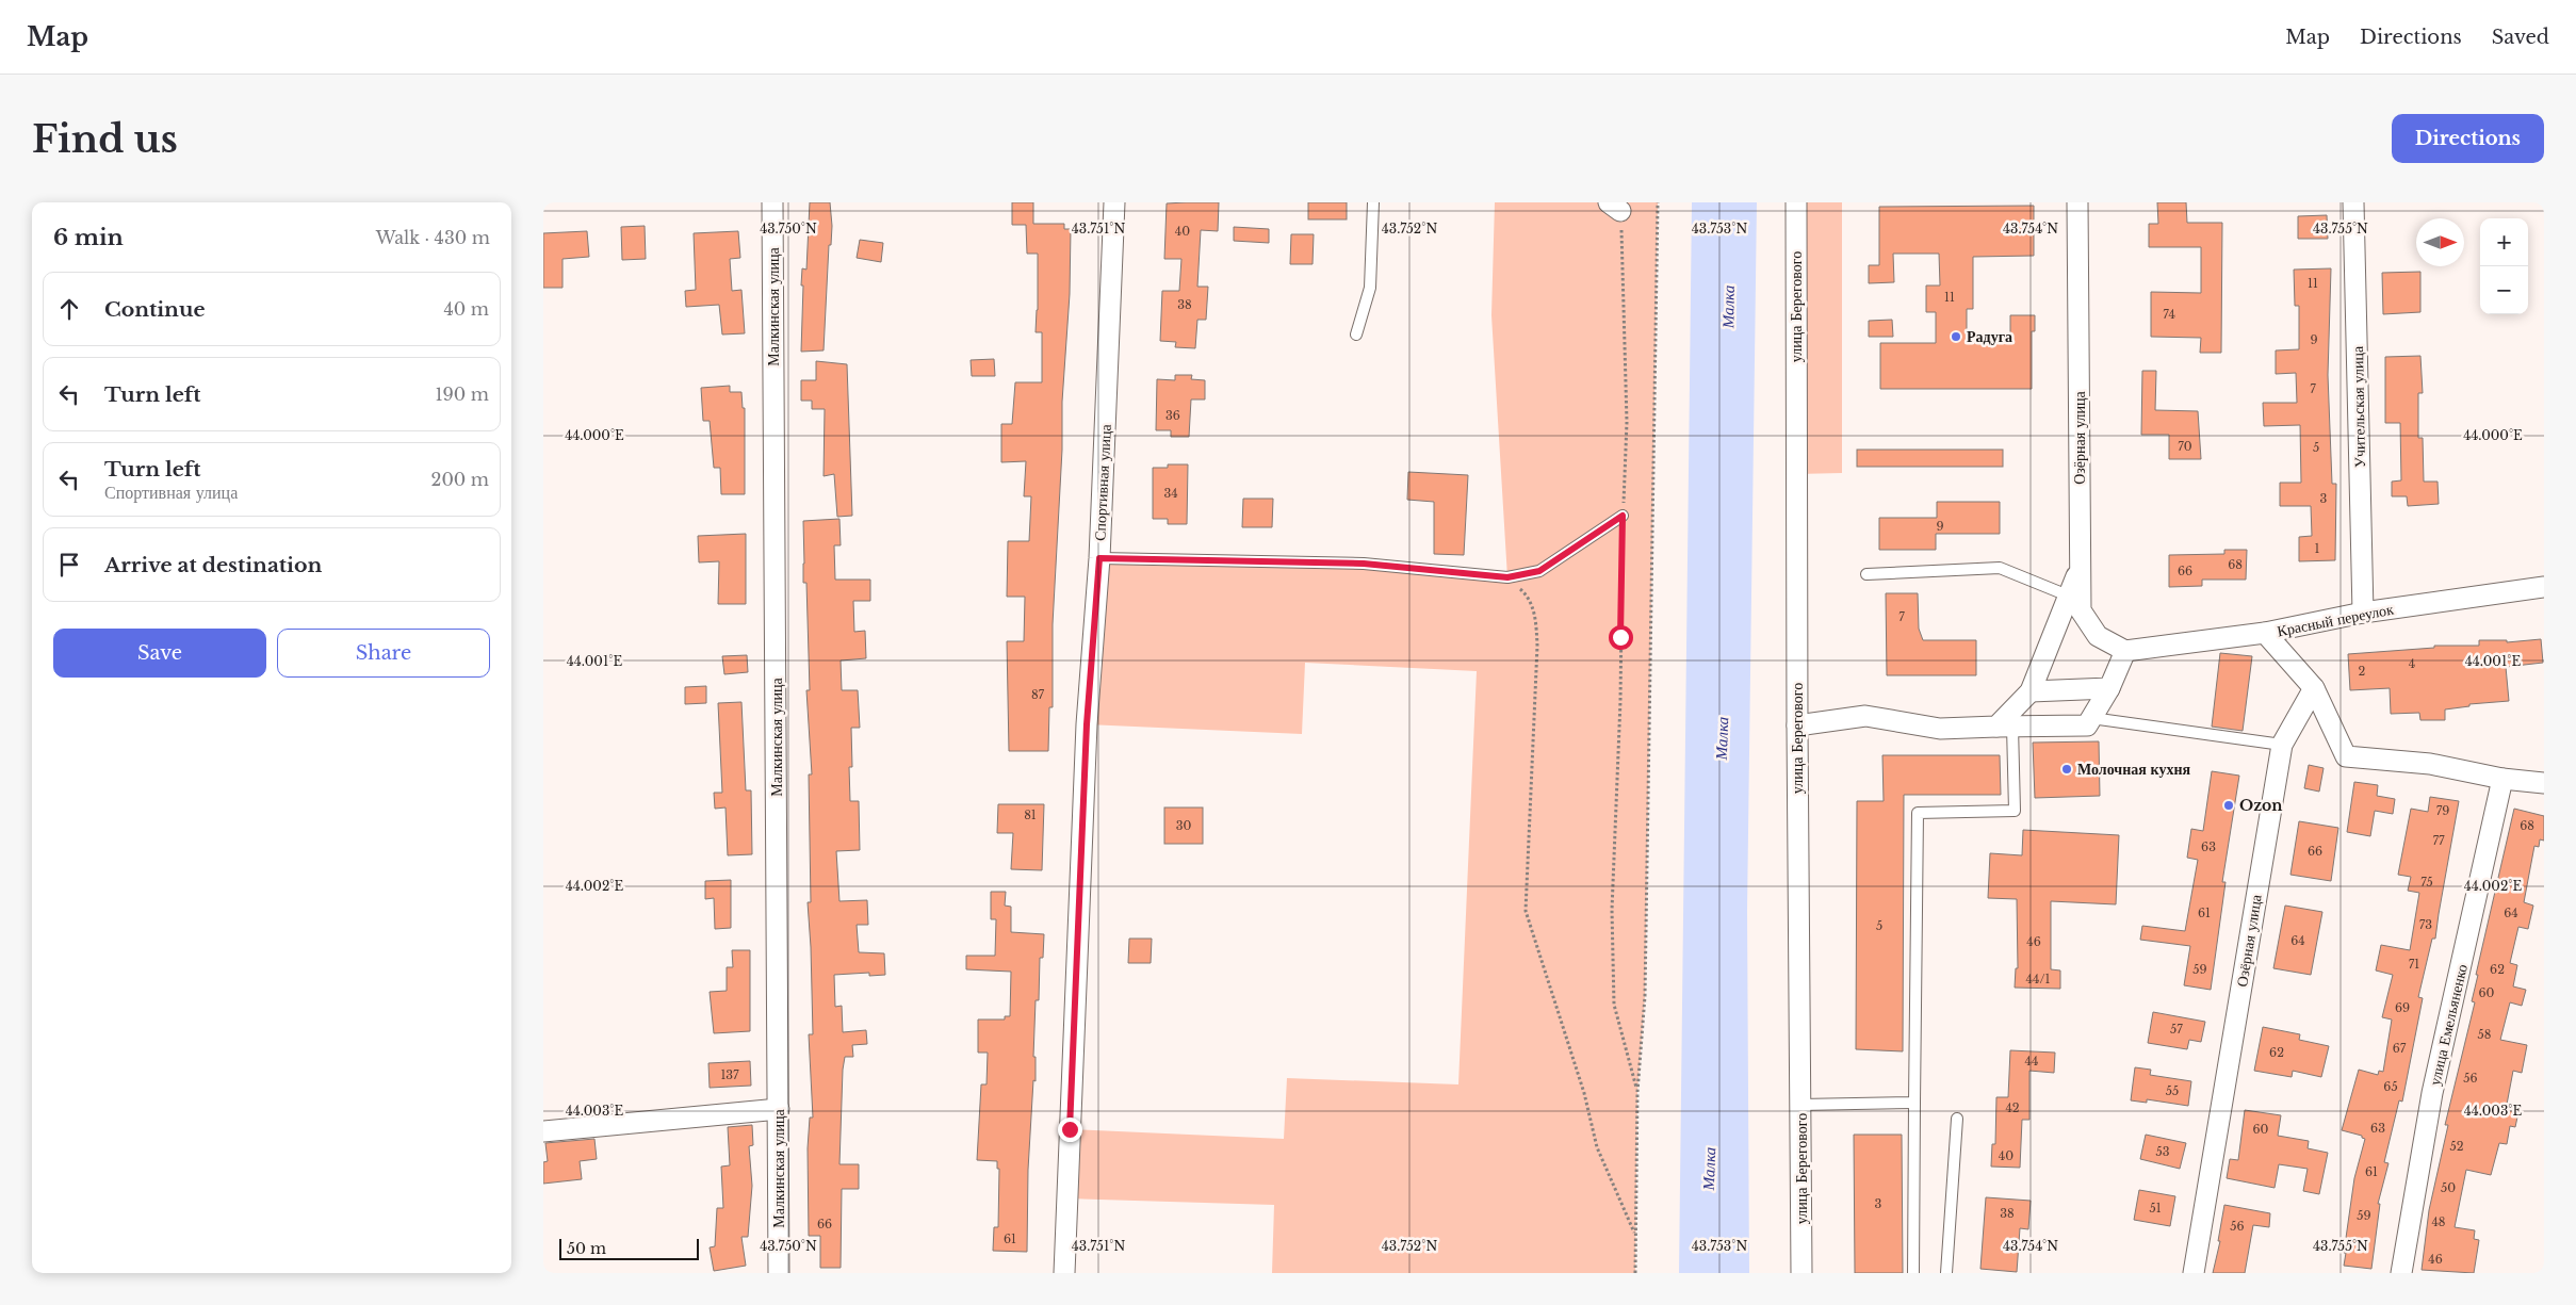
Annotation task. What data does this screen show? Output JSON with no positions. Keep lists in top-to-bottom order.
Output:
{
  "streets": {
    "street": [
      "Малкинская улица",
      "улица Берегового",
      "Учительская улица",
      "Озёрная улица",
      "Спортивная улица",
      "Красный переулок",
      "улица Емельяненко"
    ]
  },
  "crossings": [
    ["Учительская улица", "Красный переулок"]
  ],
  "water": ["Малка"],
  "places": ["Радуга", "Молочная кухня", "Ozon"],
  "house_numbers": [
    "40",
    "11",
    "11",
    "38",
    "74",
    "9",
    "7",
    "36",
    "70",
    "5",
    "34",
    "3",
    "9",
    "1",
    "68",
    "66",
    "7",
    "4",
    "2",
    "87",
    "79",
    "81",
    "30",
    "68",
    "77",
    "63",
    "66",
    "75",
    "61",
    "64",
    "73",
    "5",
    "64",
    "46",
    "71",
    "59",
    "62",
    "44/1",
    "60",
    "69",
    "57",
    "58",
    "67",
    "62",
    "44",
    "137",
    "56",
    "65",
    "55",
    "42",
    "63",
    "60",
    "52",
    "53",
    "40",
    "61",
    "50",
    "3",
    "51",
    "38",
    "59",
    "48",
    "66",
    "56",
    "61",
    "46"
  ],
  "scale_bar": "50 m",
  "north": "right",
  "page": {
    "header": "Map",
    "nav": ["Map", "Directions", "Saved"],
    "buttons": [
      "Directions",
      ["Save", "Share"]
    ],
    "title": "Find us",
    "heading": ["6 min", "Walk · 430 m"],
    "map_buttons": ["+", "−"],
    "list": [
      ["Continue", "40 m"],
      ["Turn left", "190 m"],
      ["Turn left", "Спортивная улица", "200 m"],
      "Arrive at destination"
    ],
    "scale": "50 m"
  },
  "coordinates": [
    "43.750°N",
    "43.751°N",
    "43.752°N",
    "43.753°N",
    "43.754°N",
    "43.755°N",
    "44.000°E",
    "44.001°E",
    "44.002°E",
    "44.003°E"
  ]
}
